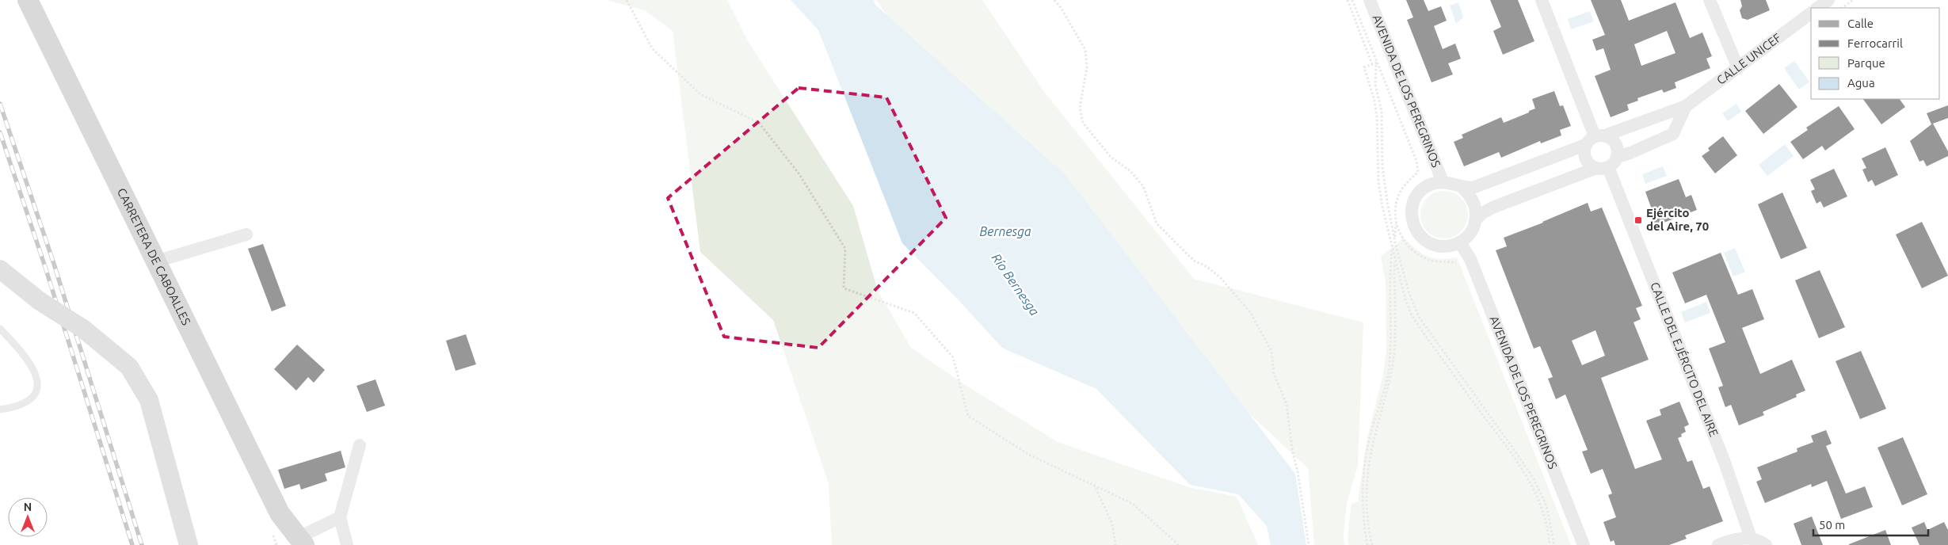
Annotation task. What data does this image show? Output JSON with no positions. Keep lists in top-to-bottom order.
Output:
{
  "streets": {
    "main road": ["CARRETERA DE CABOALLES"],
    "street": ["CALLE UNICEF", "AVENIDA DE LOS PEREGRINOS", "CALLE DEL EJÉRCITO DEL AIRE"]
  },
  "crossings": [
    ["CALLE UNICEF", "CALLE DEL EJÉRCITO DEL AIRE"]
  ],
  "water": ["Bernesga", "Río Bernesga"],
  "places": {
    "transit": ["Ejército del Aire, 70"]
  },
  "legend": [
    "Calle",
    "Ferrocarril",
    "Parque",
    "Agua"
  ],
  "scale_bar": "50 m",
  "north": "top"
}
